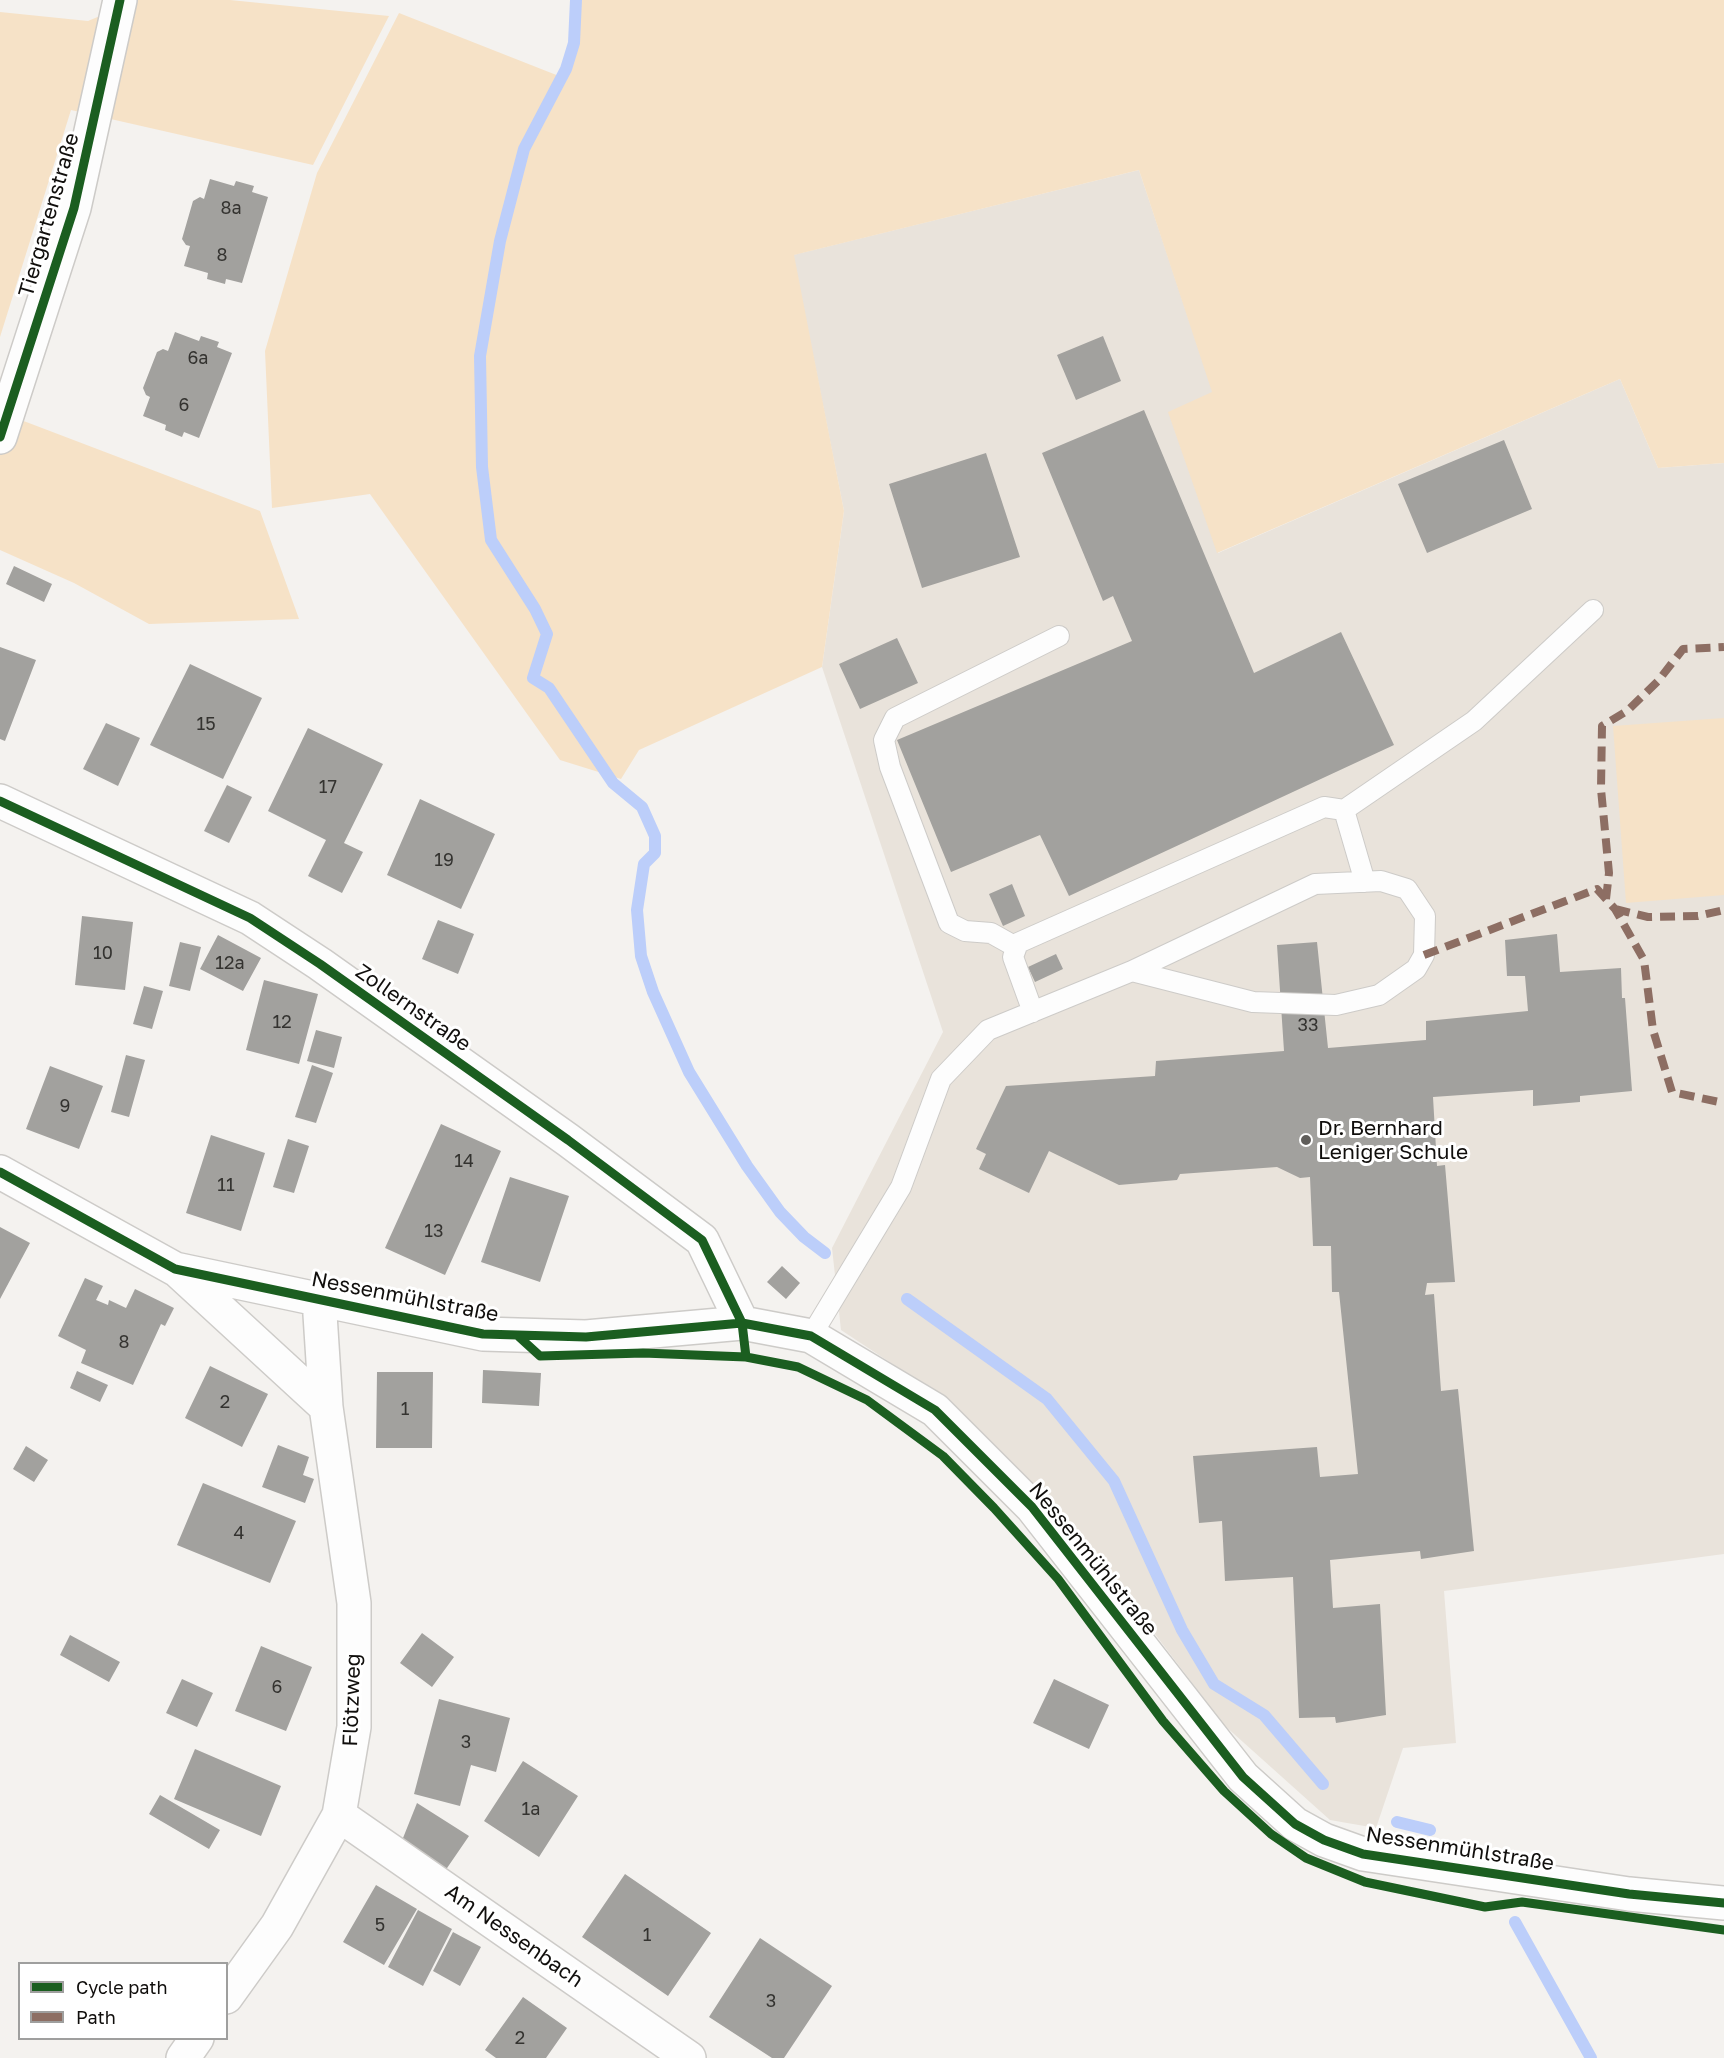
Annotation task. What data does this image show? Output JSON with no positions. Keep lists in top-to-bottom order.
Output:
{
  "streets": {
    "street": [
      "Tiergartenstraße",
      "Zollernstraße",
      "Nessenmühlstraße",
      "Flötzweg",
      "Am Nessenbach"
    ]
  },
  "crossings": [
    ["Zollernstraße", "Nessenmühlstraße"],
    ["Nessenmühlstraße", "Flötzweg"],
    ["Flötzweg", "Am Nessenbach"]
  ],
  "places": ["Dr. Bernhard Leniger Schule"],
  "house_numbers": [
    "8a",
    "8",
    "6a",
    "6",
    "15",
    "17",
    "19",
    "10",
    "12a",
    "12",
    "33",
    "9",
    "14",
    "11",
    "13",
    "8",
    "2",
    "1",
    "4",
    "6",
    "3",
    "1a",
    "5",
    "1",
    "3",
    "2"
  ],
  "legend": ["Cycle path", "Path"]
}
